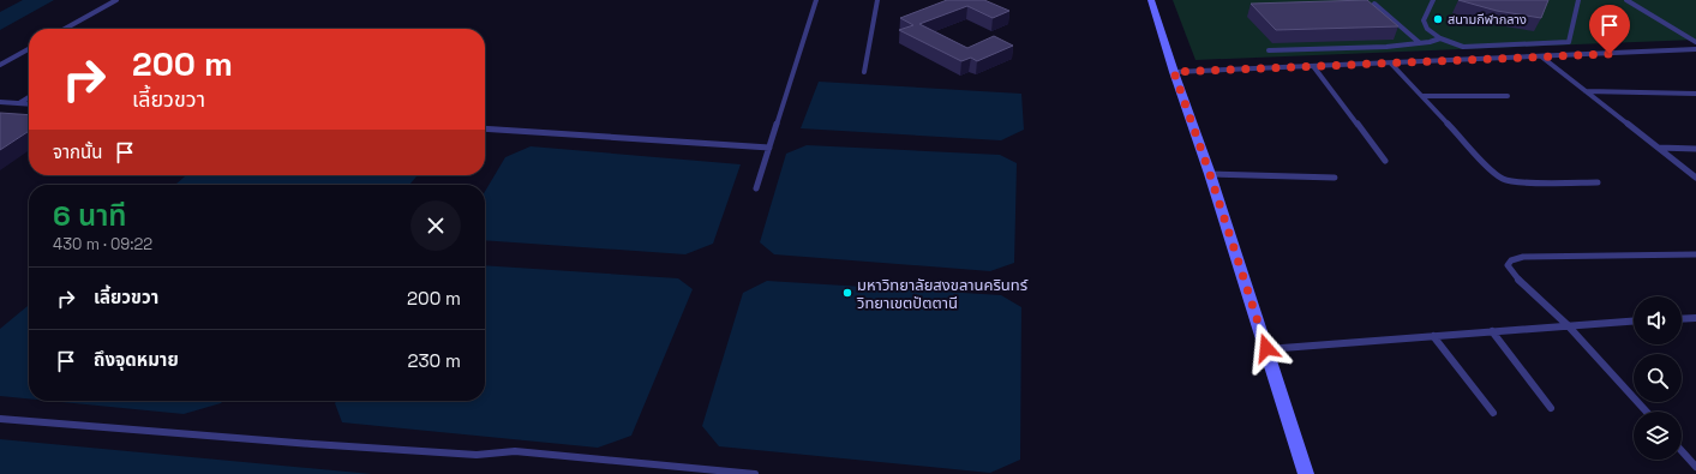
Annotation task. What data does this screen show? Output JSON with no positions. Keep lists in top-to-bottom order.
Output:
{
  "places": ["สนามกีฬากลาง", "มหาวิทยาลัยสงขลานครินทร์ วิทยาเขตปัตตานี"],
  "page": {
    "turn": ["200 m", "เลี้ยวขวา"],
    "then": "จากนั้น",
    "heading": ["6 นาที", "430 m · 09:22"],
    "list": [
      {
        "name": "เลี้ยวขวา",
        "value": "200 m"
      },
      {
        "name": "ถึงจุดหมาย",
        "value": "230 m"
      }
    ]
  }
}
